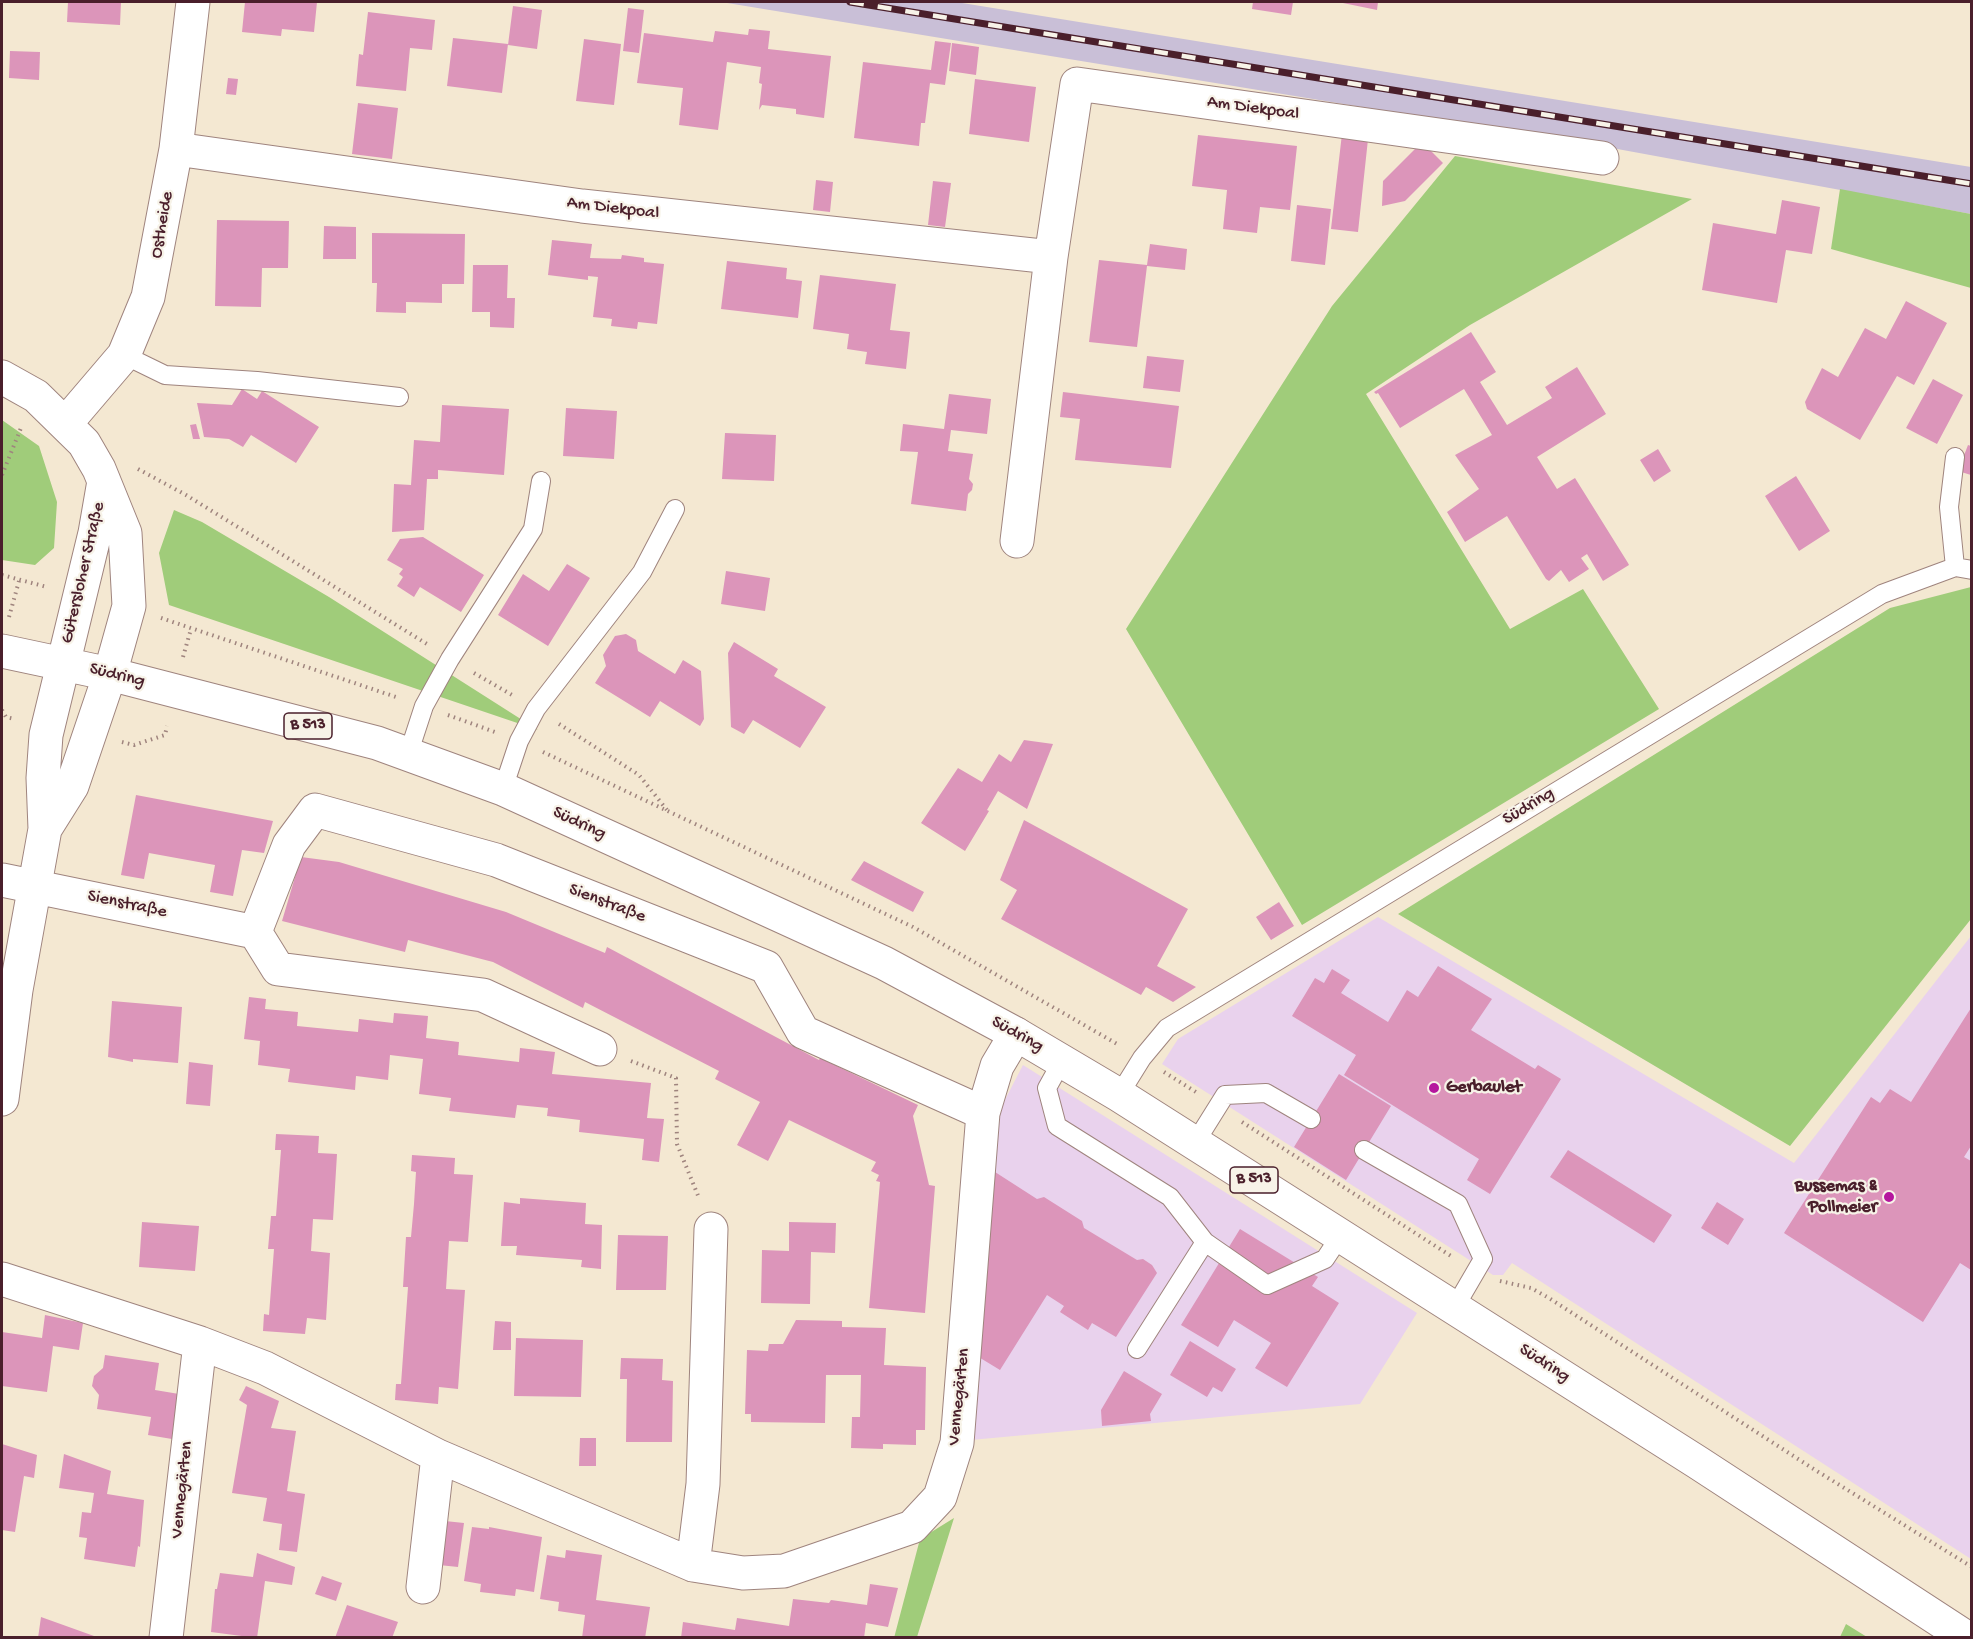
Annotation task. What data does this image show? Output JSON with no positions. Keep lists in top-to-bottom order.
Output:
{
  "streets": {
    "street": [
      "Am Diekpoal",
      "Ostheide",
      "Gütersloher Straße",
      "Südring",
      "B 513",
      "Sienstraße",
      "Vennegärten"
    ]
  },
  "crossings": [
    ["Am Diekpoal", "Ostheide"],
    ["Ostheide", "Gütersloher Straße"],
    ["Gütersloher Straße", "Südring"],
    ["Südring", "Vennegärten"],
    ["Sienstraße", "Vennegärten"]
  ],
  "places": ["Gerbaulet", "Bussemas & Pollmeier"]
}
